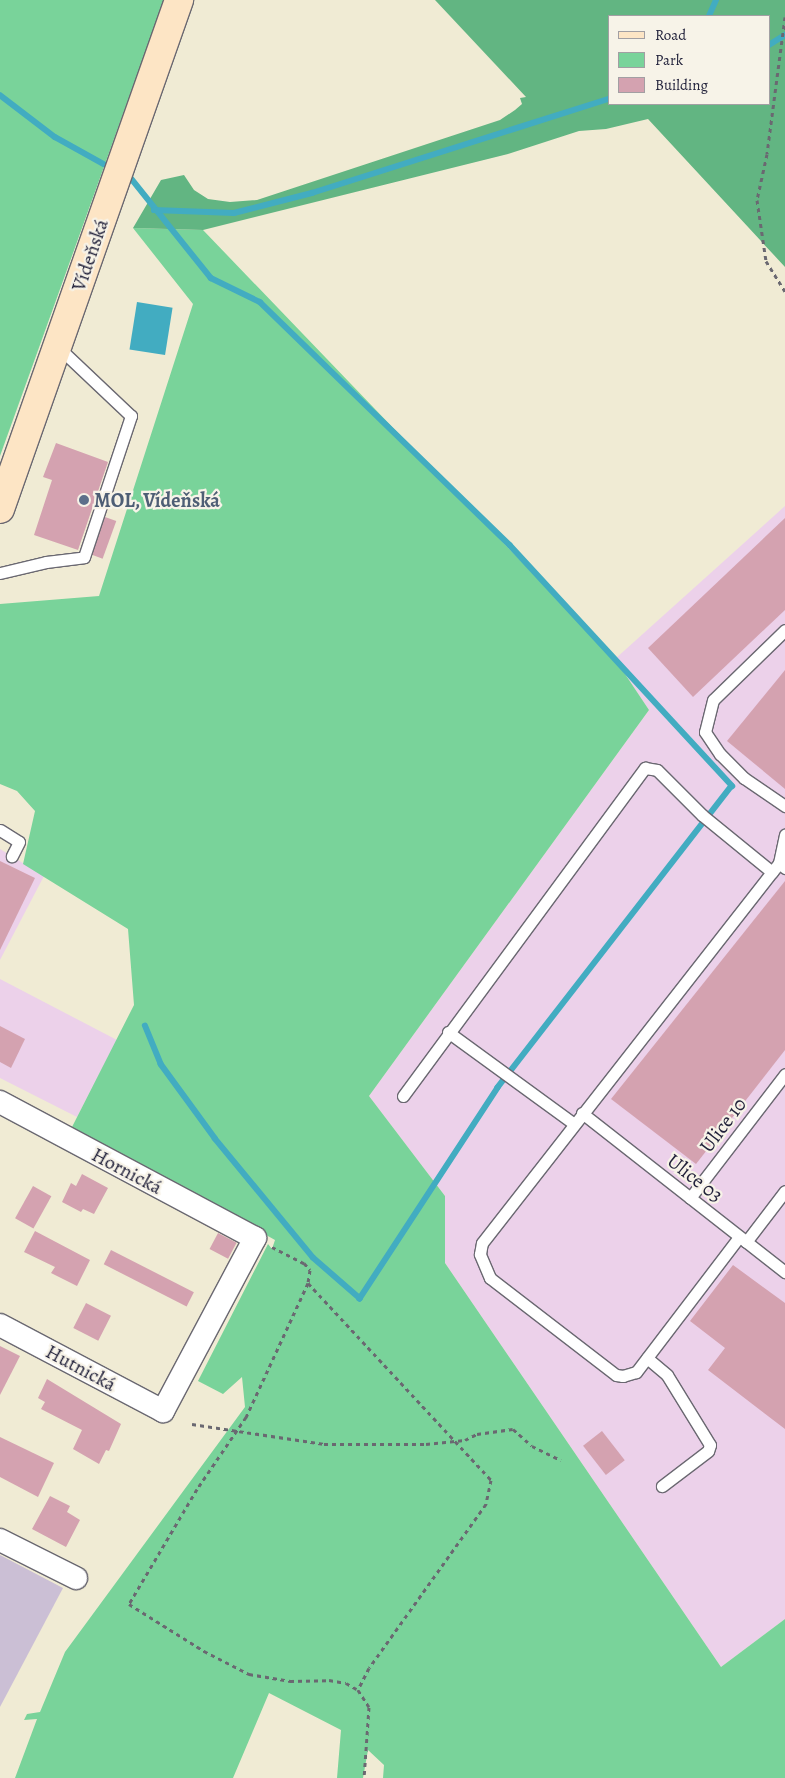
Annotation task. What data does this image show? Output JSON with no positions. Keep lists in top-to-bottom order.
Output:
{
  "streets": {
    "main road": ["Vídeňská"],
    "street": ["Hornická", "Hutnická"],
    "lane": ["Ulice 10", "Ulice 03"]
  },
  "crossings": [
    ["Ulice 10", "Ulice 03"],
    ["Hornická", "Hutnická"]
  ],
  "places": ["MOL, Vídeňská"],
  "legend": ["Road", "Park", "Building"]
}
